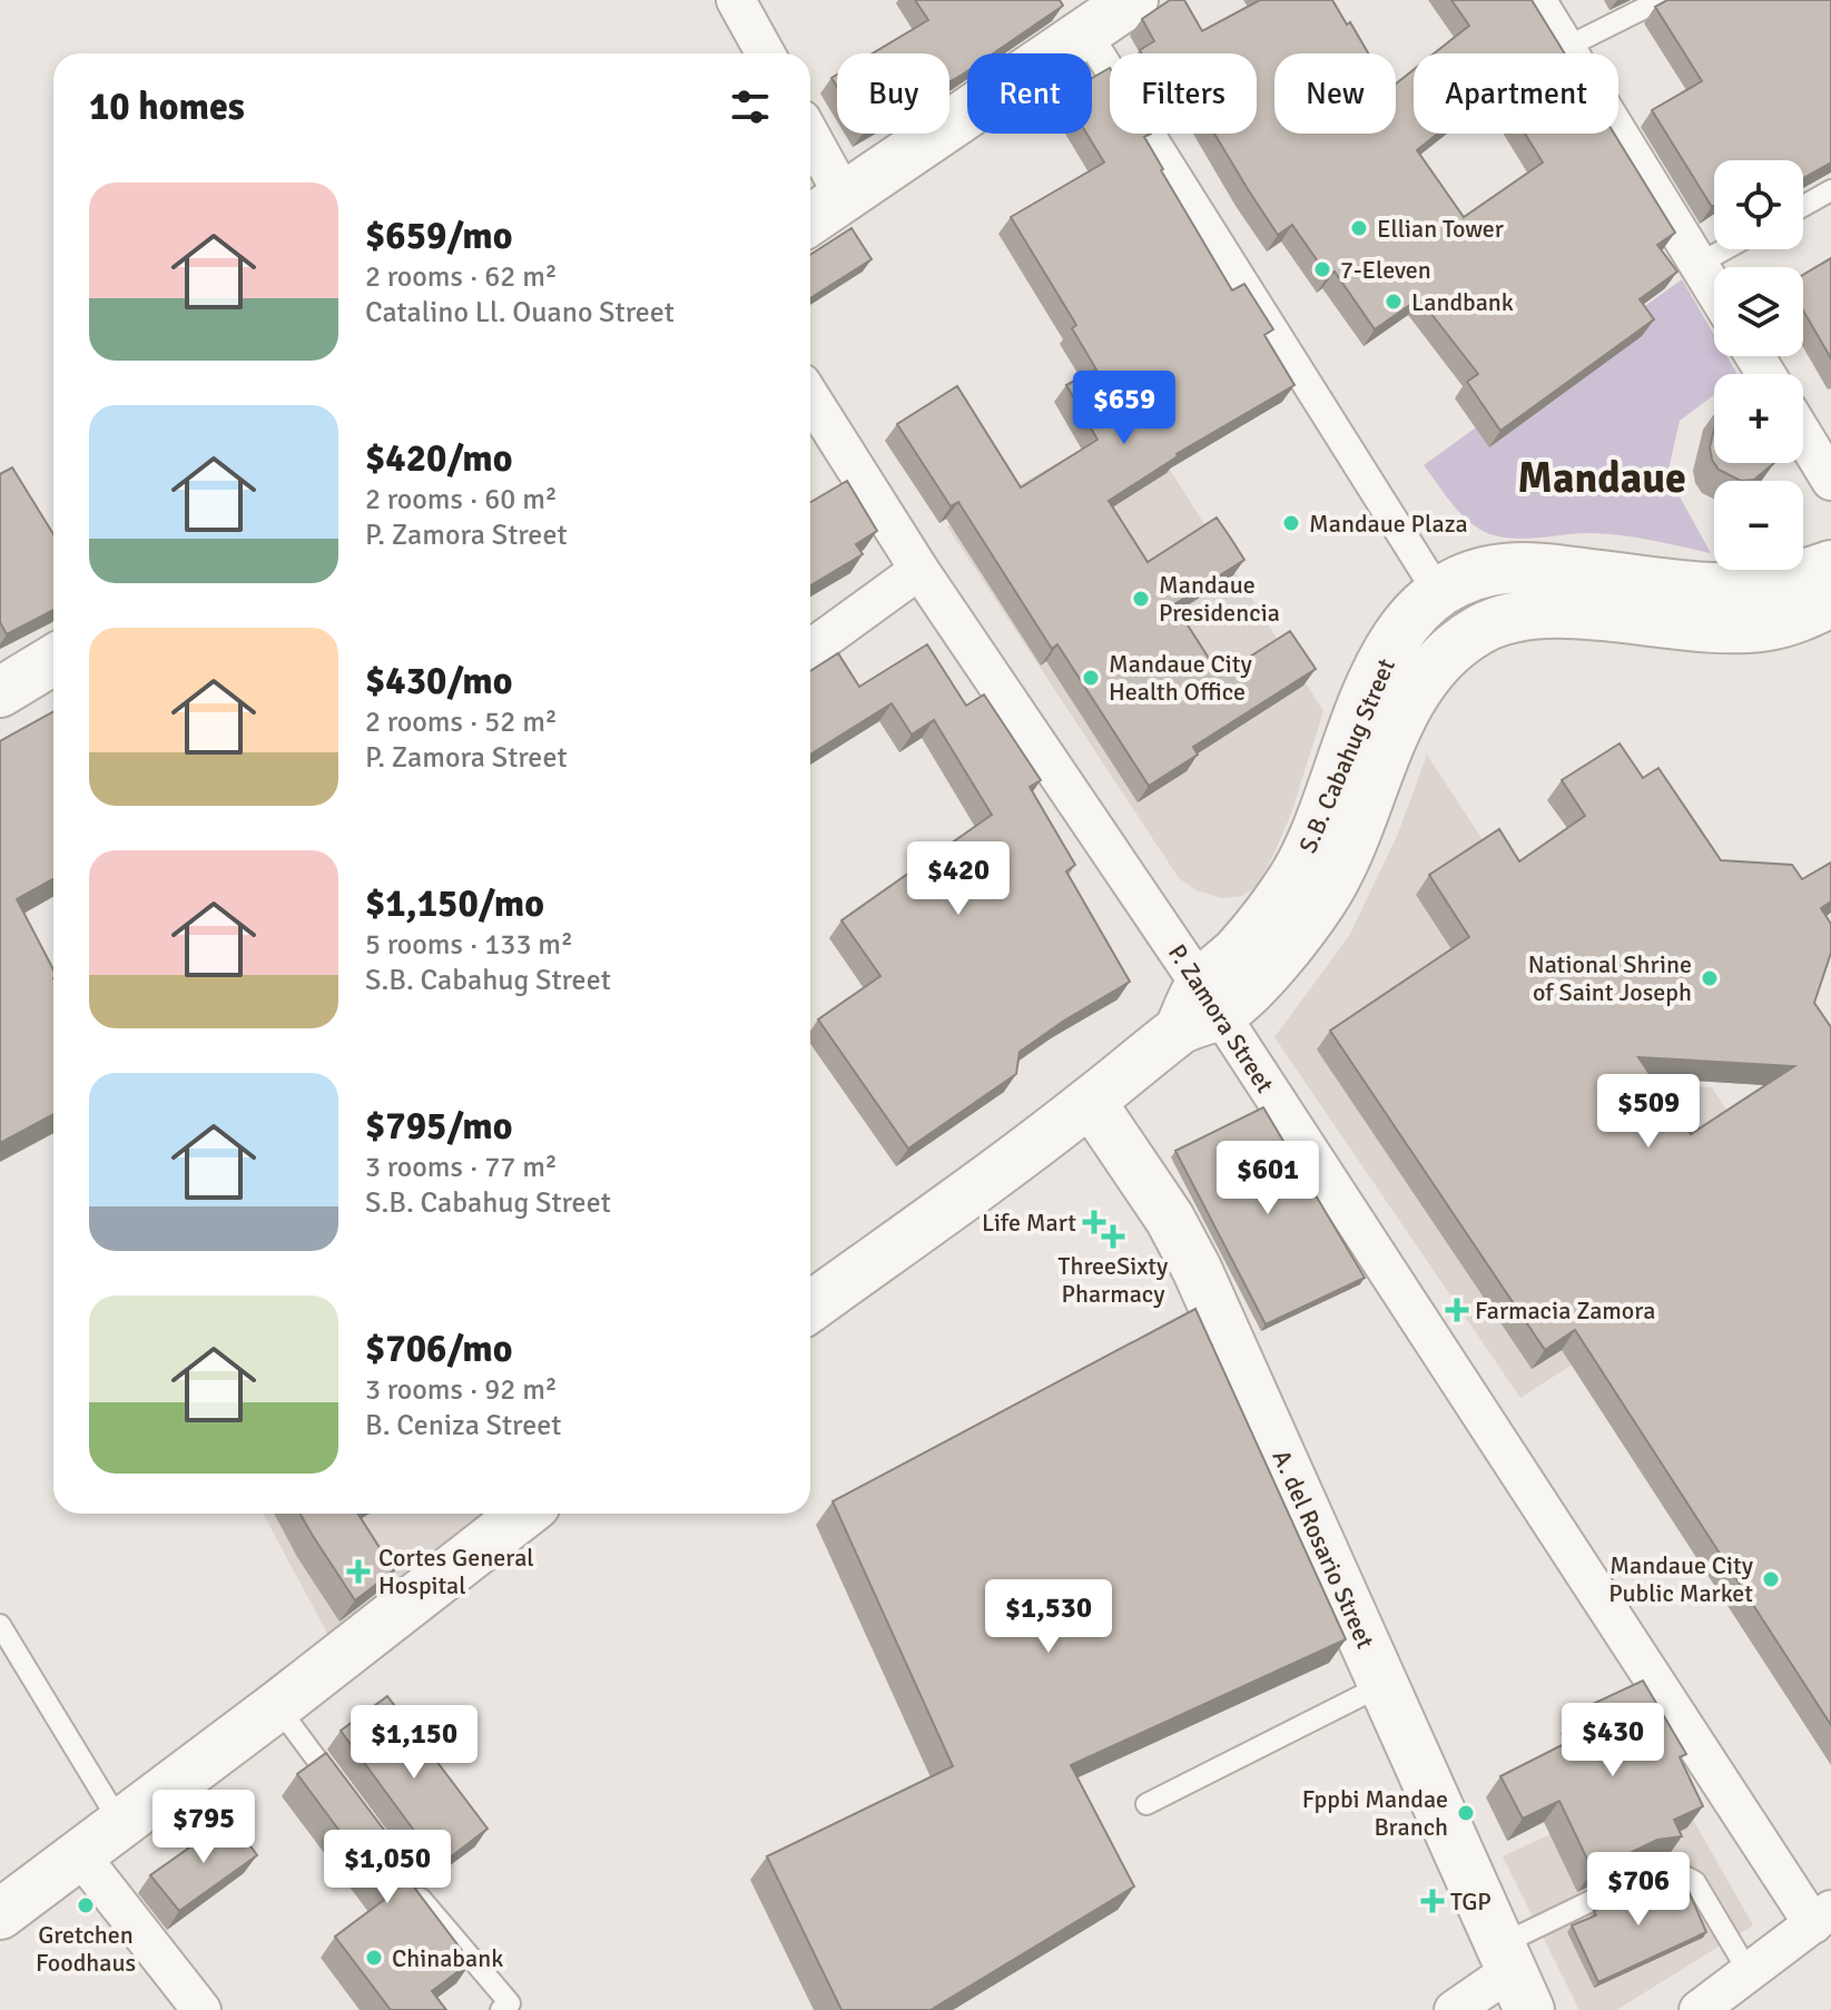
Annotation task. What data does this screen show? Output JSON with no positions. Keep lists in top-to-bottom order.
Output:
{
  "streets": {
    "street": ["S.B. Cabahug Street", "P. Zamora Street", "A. del Rosario Street"]
  },
  "crossings": [
    ["S.B. Cabahug Street", "P. Zamora Street"],
    ["S.B. Cabahug Street", "A. del Rosario Street"]
  ],
  "districts": ["Mandaue"],
  "places": {
    "other": [
      "Ellian Tower",
      "7-Eleven",
      "Landbank",
      "Mandaue Plaza",
      "Mandaue Presidencia",
      "Mandaue City Health Office",
      "National Shrine of Saint Joseph",
      "Mandaue City Public Market",
      "Fppbi Mandae Branch",
      "Gretchen Foodhaus",
      "Chinabank"
    ],
    "health": [
      "Life Mart",
      "ThreeSixty Pharmacy",
      "Farmacia Zamora",
      "Cortes General Hospital",
      "TGP"
    ]
  },
  "page": {
    "chip": [
      "Buy",
      "Rent",
      "Filters",
      "New",
      "Apartment"
    ],
    "heading": "10 homes",
    "map_buttons": ["+", "−"],
    "list": [
      {
        "name": "$659/mo",
        "note": "2 rooms · 62 m² · Catalino Ll. Ouano Street"
      },
      {
        "name": "$420/mo",
        "note": "2 rooms · 60 m² · P. Zamora Street"
      },
      {
        "name": "$430/mo",
        "note": "2 rooms · 52 m² · P. Zamora Street"
      },
      {
        "name": "$1,150/mo",
        "note": "5 rooms · 133 m² · S.B. Cabahug Street"
      },
      {
        "name": "$795/mo",
        "note": "3 rooms · 77 m² · S.B. Cabahug Street"
      },
      {
        "name": "$706/mo",
        "note": "3 rooms · 92 m² · B. Ceniza Street"
      }
    ],
    "price": [
      "$659",
      "$420",
      "$509",
      "$601",
      "$1,530",
      "$430",
      "$1,150",
      "$795",
      "$1,050",
      "$706"
    ]
  }
}
